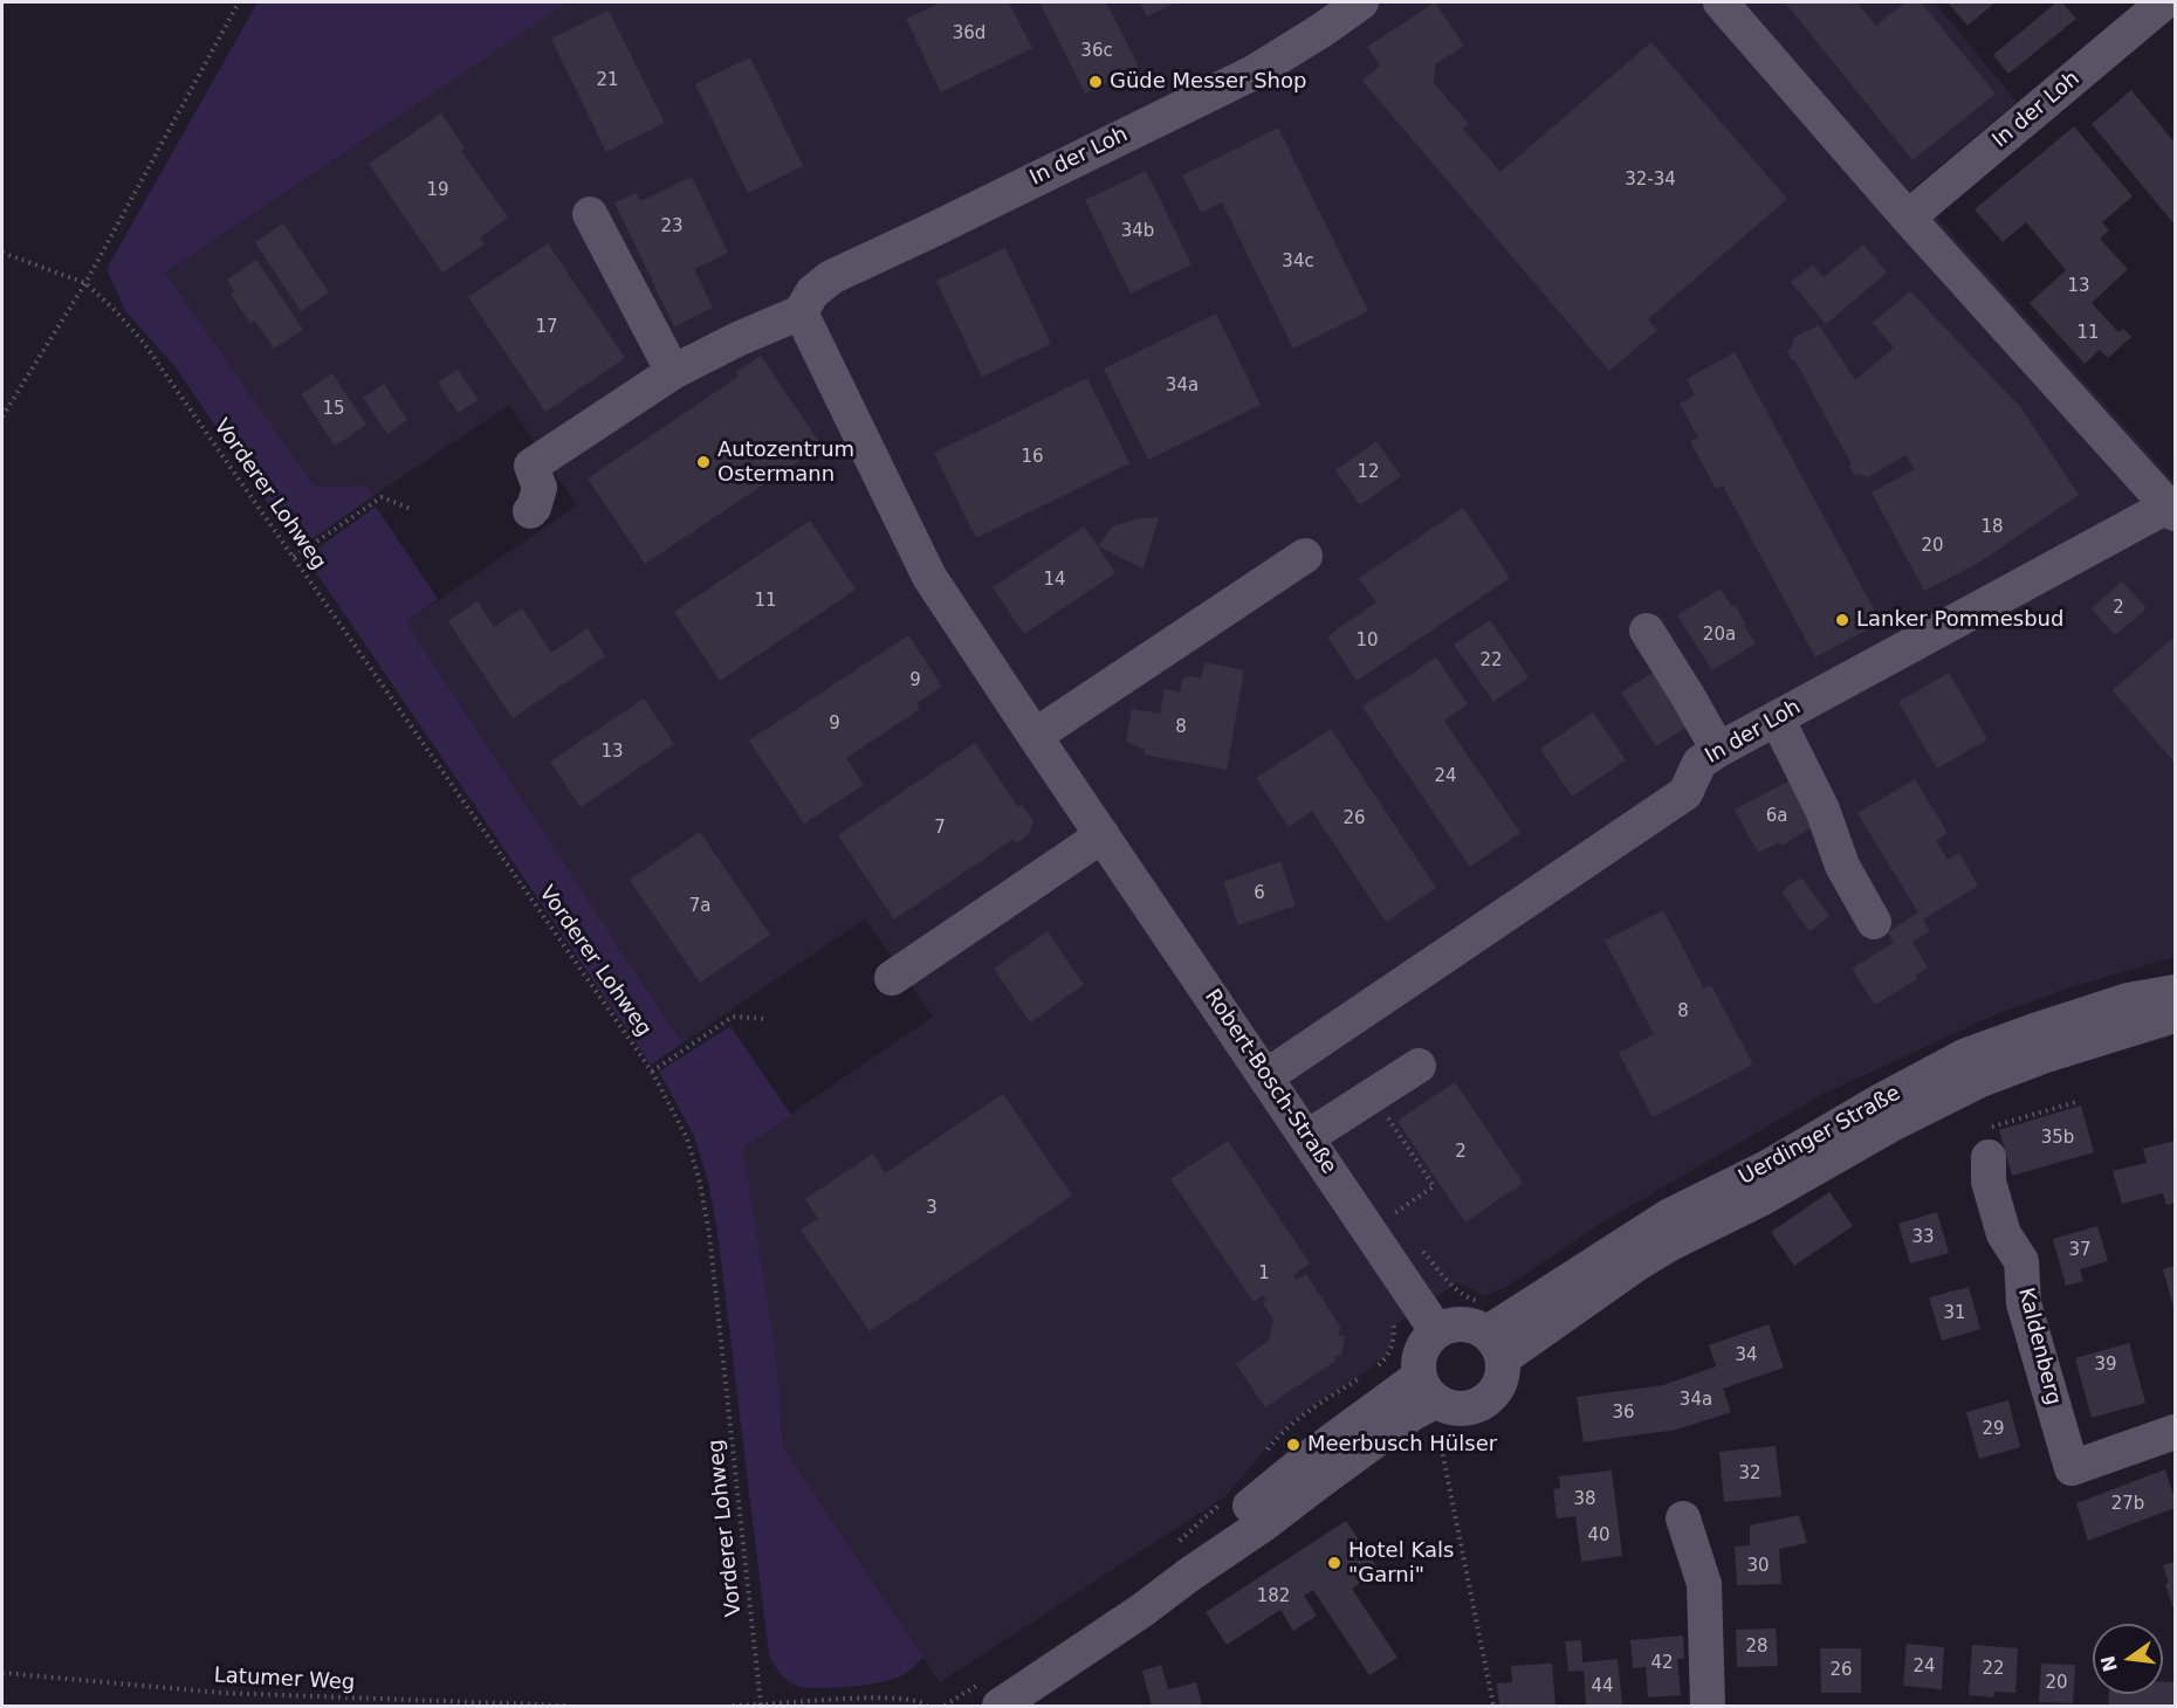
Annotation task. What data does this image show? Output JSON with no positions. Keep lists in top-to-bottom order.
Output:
{
  "streets": {
    "street": [
      "In der Loh",
      "Robert-Bosch-Straße",
      "Uerdinger Straße",
      "Kaldenberg"
    ],
    "path": ["Vorderer Lohweg", "Latumer Weg"]
  },
  "crossings": [
    ["In der Loh", "Robert-Bosch-Straße"],
    ["Robert-Bosch-Straße", "Uerdinger Straße"]
  ],
  "places": [
    "Güde Messer Shop",
    "Autozentrum Ostermann",
    "Lanker Pommesbud",
    "Meerbusch Hülser",
    "Hotel Kals \"Garni\""
  ],
  "house_numbers": [
    "36d",
    "36c",
    "21",
    "32-34",
    "19",
    "23",
    "34b",
    "34c",
    "13",
    "17",
    "11",
    "34a",
    "15",
    "16",
    "12",
    "18",
    "20",
    "14",
    "11",
    "2",
    "20a",
    "10",
    "22",
    "9",
    "9",
    "8",
    "13",
    "24",
    "6a",
    "26",
    "7",
    "6",
    "7a",
    "8",
    "35b",
    "2",
    "3",
    "33",
    "37",
    "1",
    "31",
    "34",
    "39",
    "34a",
    "36",
    "29",
    "32",
    "38",
    "27b",
    "40",
    "30",
    "182",
    "28",
    "42",
    "24",
    "22",
    "26",
    "20",
    "44"
  ],
  "north": "left"
}
